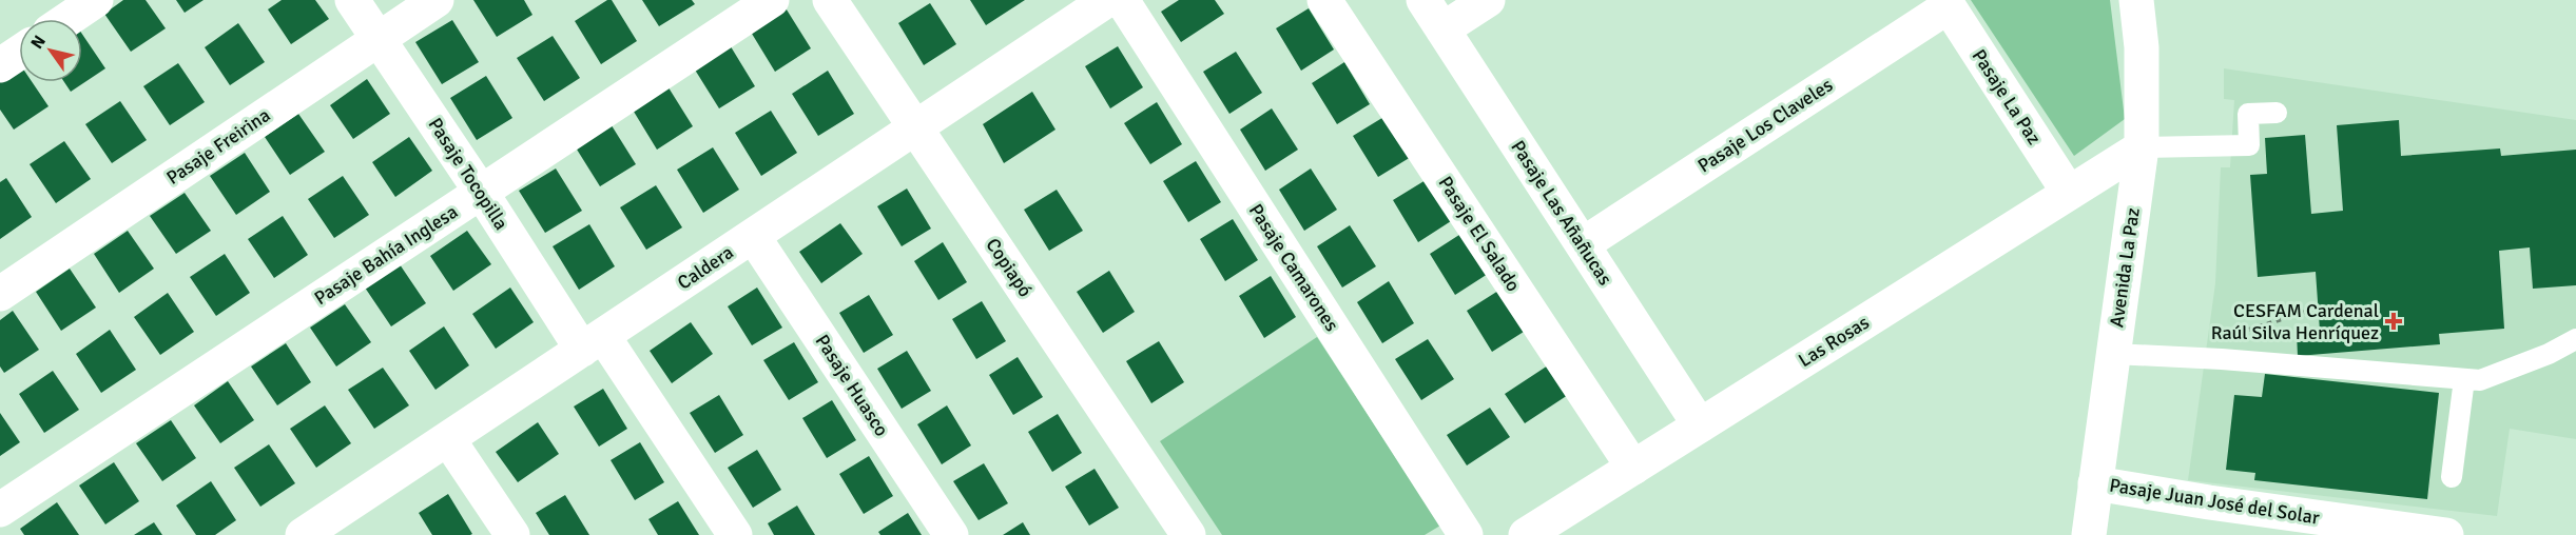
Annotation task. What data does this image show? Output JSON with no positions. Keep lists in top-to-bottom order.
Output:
{
  "streets": {
    "street": [
      "Pasaje La Paz",
      "Pasaje Los Claveles",
      "Pasaje Freirina",
      "Pasaje Tocopilla",
      "Pasaje Las Añañucas",
      "Pasaje El Salado",
      "Pasaje Bahía Inglesa",
      "Caldera",
      "Copiapó",
      "Pasaje Camarones",
      "Avenida La Paz",
      "Las Rosas",
      "Pasaje Huasco",
      "Pasaje Juan José del Solar"
    ]
  },
  "crossings": [
    ["Pasaje La Paz", "Pasaje Los Claveles"],
    ["Pasaje La Paz", "Las Rosas"],
    ["Pasaje Los Claveles", "Pasaje Las Añañucas"],
    ["Pasaje Freirina", "Pasaje Tocopilla"],
    ["Pasaje Tocopilla", "Pasaje Bahía Inglesa"],
    ["Pasaje Tocopilla", "Caldera"],
    ["Pasaje Las Añañucas", "Las Rosas"],
    ["Pasaje El Salado", "Las Rosas"],
    ["Caldera", "Copiapó"],
    ["Caldera", "Pasaje Huasco"],
    ["Avenida La Paz", "Las Rosas"],
    ["Avenida La Paz", "Pasaje Juan José del Solar"]
  ],
  "places": {
    "health": ["CESFAM Cardenal Raúl Silva Henríquez"]
  },
  "north": "top left"
}
